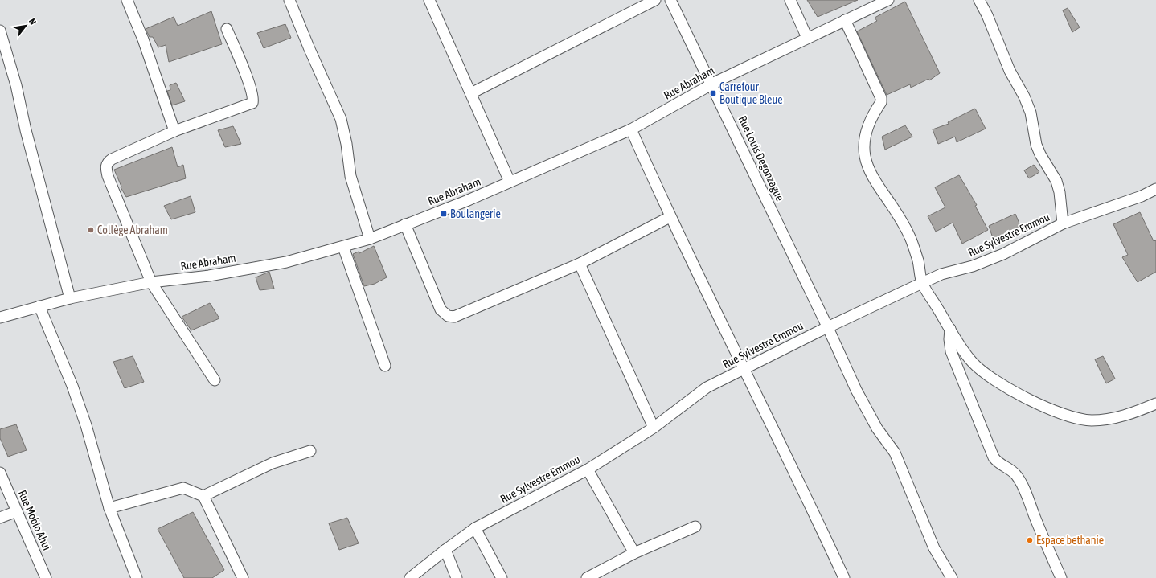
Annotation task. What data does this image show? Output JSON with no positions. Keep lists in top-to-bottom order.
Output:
{
  "streets": {
    "street": [
      "Rue Abraham",
      "Rue Louis Degonzague",
      "Rue Sylvestre Emmou",
      "Rue Mobio Ahui"
    ]
  },
  "crossings": [
    ["Rue Abraham", "Rue Louis Degonzague"],
    ["Rue Louis Degonzague", "Rue Sylvestre Emmou"]
  ],
  "places": {
    "transit": ["Carrefour Boutique Bleue", "Boulangerie"],
    "other": ["Collège Abraham", "Espace bethanie"]
  },
  "north": "top right"
}
